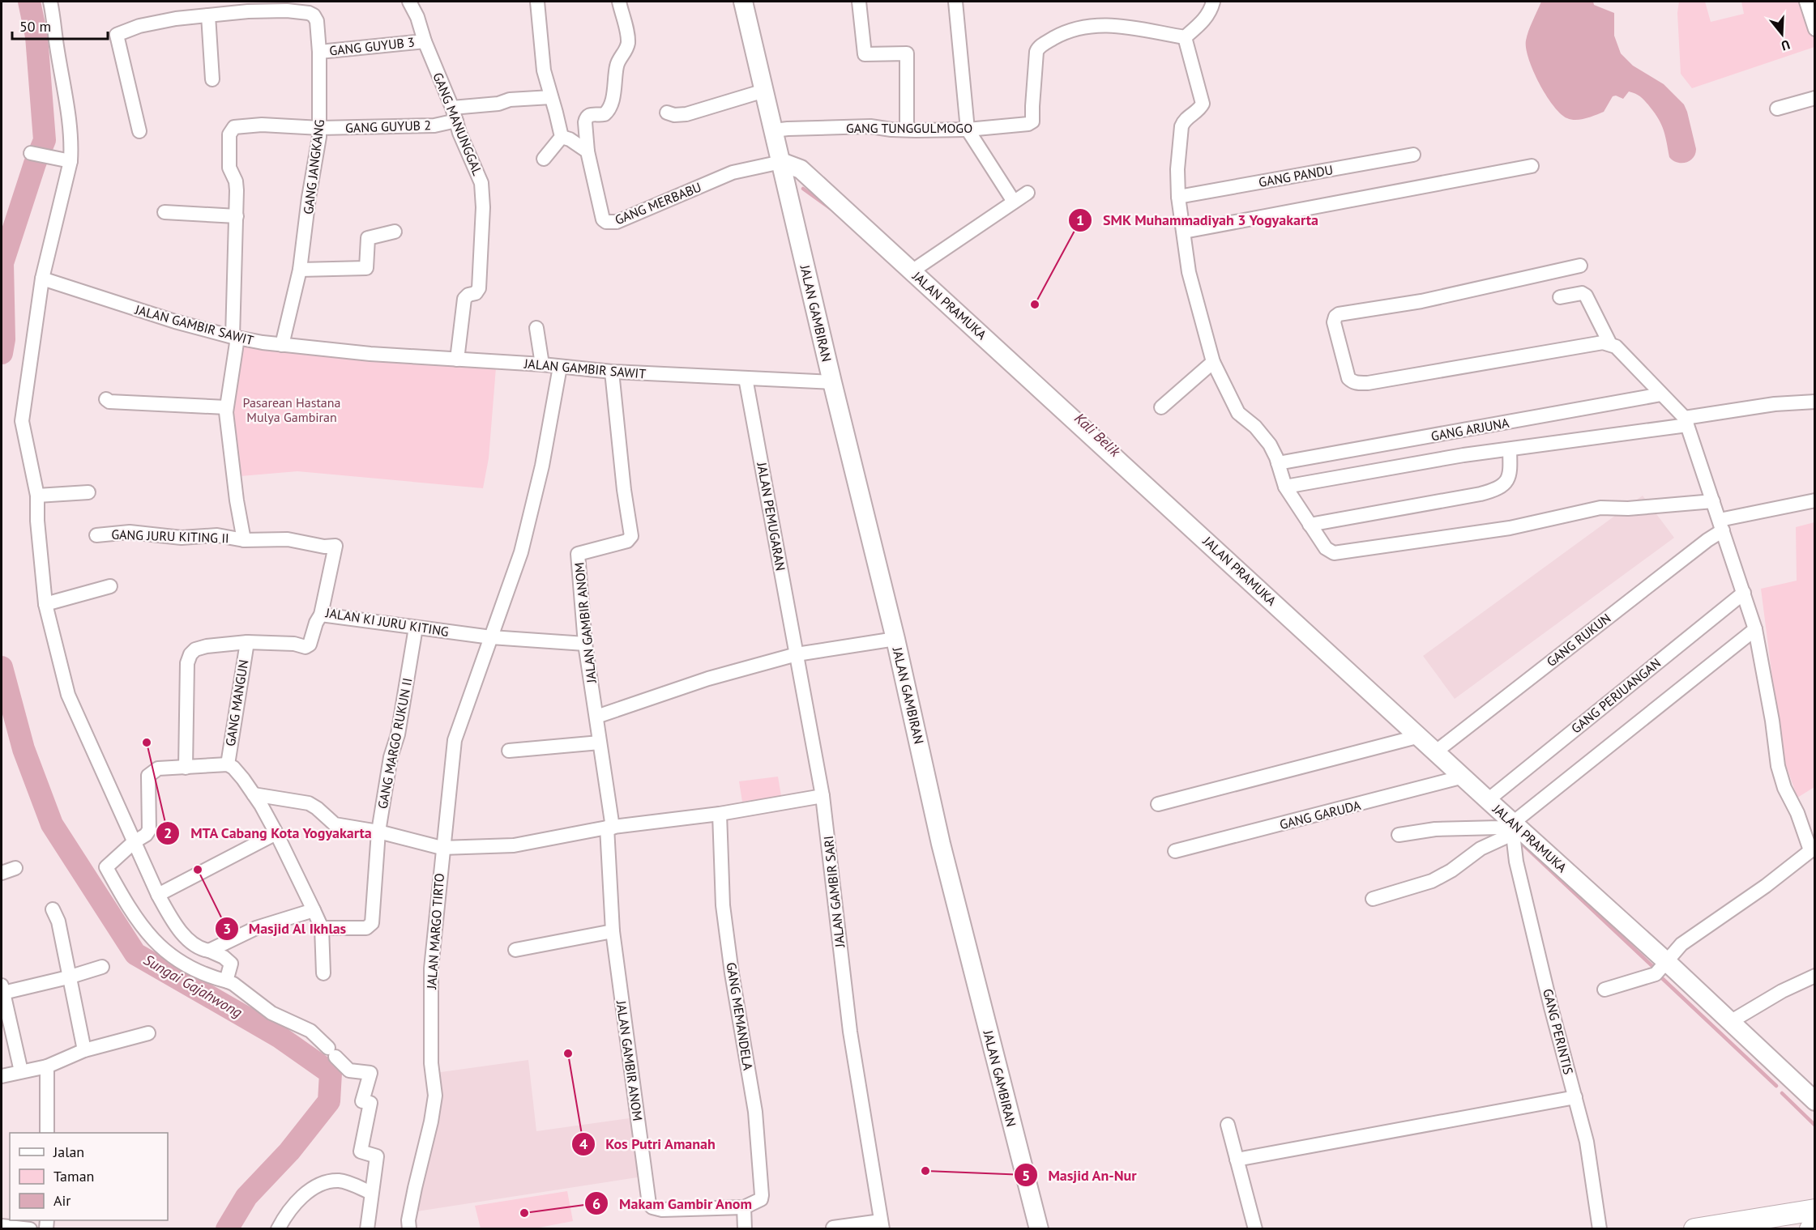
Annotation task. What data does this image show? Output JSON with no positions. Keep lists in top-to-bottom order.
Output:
{
  "streets": {
    "main road": ["JALAN PRAMUKA", "JALAN GAMBIRAN"],
    "street": [
      "GANG GUYUB 3",
      "GANG MANUNGGAL",
      "GANG GUYUB 2",
      "GANG TUNGGULMOGO",
      "GANG JANGKANG",
      "GANG PANDU",
      "GANG MERBABU",
      "JALAN GAMBIR SAWIT",
      "GANG ARJUNA",
      "JALAN PEMUGARAN",
      "GANG JURU KITING II",
      "JALAN KI JURU KITING",
      "JALAN GAMBIR ANOM",
      "GANG RUKUN",
      "GANG PERJUANGAN",
      "GANG MANGUN",
      "GANG MARGO RUKUN II",
      "GANG GARUDA",
      "JALAN GAMBIR SARI",
      "JALAN MARGO TIRTO",
      "GANG MEMANDELA",
      "GANG PERINTIS"
    ]
  },
  "crossings": [
    ["GANG GUYUB 3", "GANG MANUNGGAL"],
    ["GANG GUYUB 3", "GANG JANGKANG"],
    ["GANG MANUNGGAL", "GANG GUYUB 2"],
    ["GANG MANUNGGAL", "JALAN GAMBIR SAWIT"],
    ["GANG GUYUB 2", "GANG JANGKANG"],
    ["GANG JANGKANG", "JALAN GAMBIR SAWIT"],
    ["GANG MERBABU", "JALAN PRAMUKA"],
    ["GANG MERBABU", "JALAN GAMBIRAN"],
    ["JALAN PRAMUKA", "JALAN GAMBIRAN"],
    ["JALAN PRAMUKA", "GANG RUKUN"],
    ["JALAN PRAMUKA", "GANG PERJUANGAN"],
    ["JALAN PRAMUKA", "GANG GARUDA"],
    ["JALAN PRAMUKA", "GANG PERINTIS"],
    ["JALAN GAMBIRAN", "JALAN GAMBIR SAWIT"],
    ["JALAN GAMBIR SAWIT", "JALAN PEMUGARAN"],
    ["JALAN GAMBIR SAWIT", "JALAN GAMBIR ANOM"],
    ["JALAN GAMBIR SAWIT", "JALAN MARGO TIRTO"],
    ["JALAN PEMUGARAN", "JALAN GAMBIR SARI"],
    ["GANG JURU KITING II", "JALAN KI JURU KITING"],
    ["JALAN KI JURU KITING", "JALAN GAMBIR ANOM"],
    ["JALAN KI JURU KITING", "GANG MARGO RUKUN II"],
    ["JALAN KI JURU KITING", "JALAN MARGO TIRTO"],
    ["JALAN GAMBIR ANOM", "GANG MEMANDELA"]
  ],
  "water": ["Kali Belik", "Sungai Gajahwong"],
  "parks": ["Pasarean Hastana Mulya Gambiran"],
  "places": [
    "SMK Muhammadiyah 3 Yogyakarta",
    "MTA Cabang Kota Yogyakarta",
    "Masjid Al Ikhlas",
    "Kos Putri Amanah",
    "Masjid An-Nur",
    "Makam Gambir Anom"
  ],
  "legend": ["Jalan", "Taman", "Air"],
  "scale_bar": "50 m",
  "north": "bottom"
}
